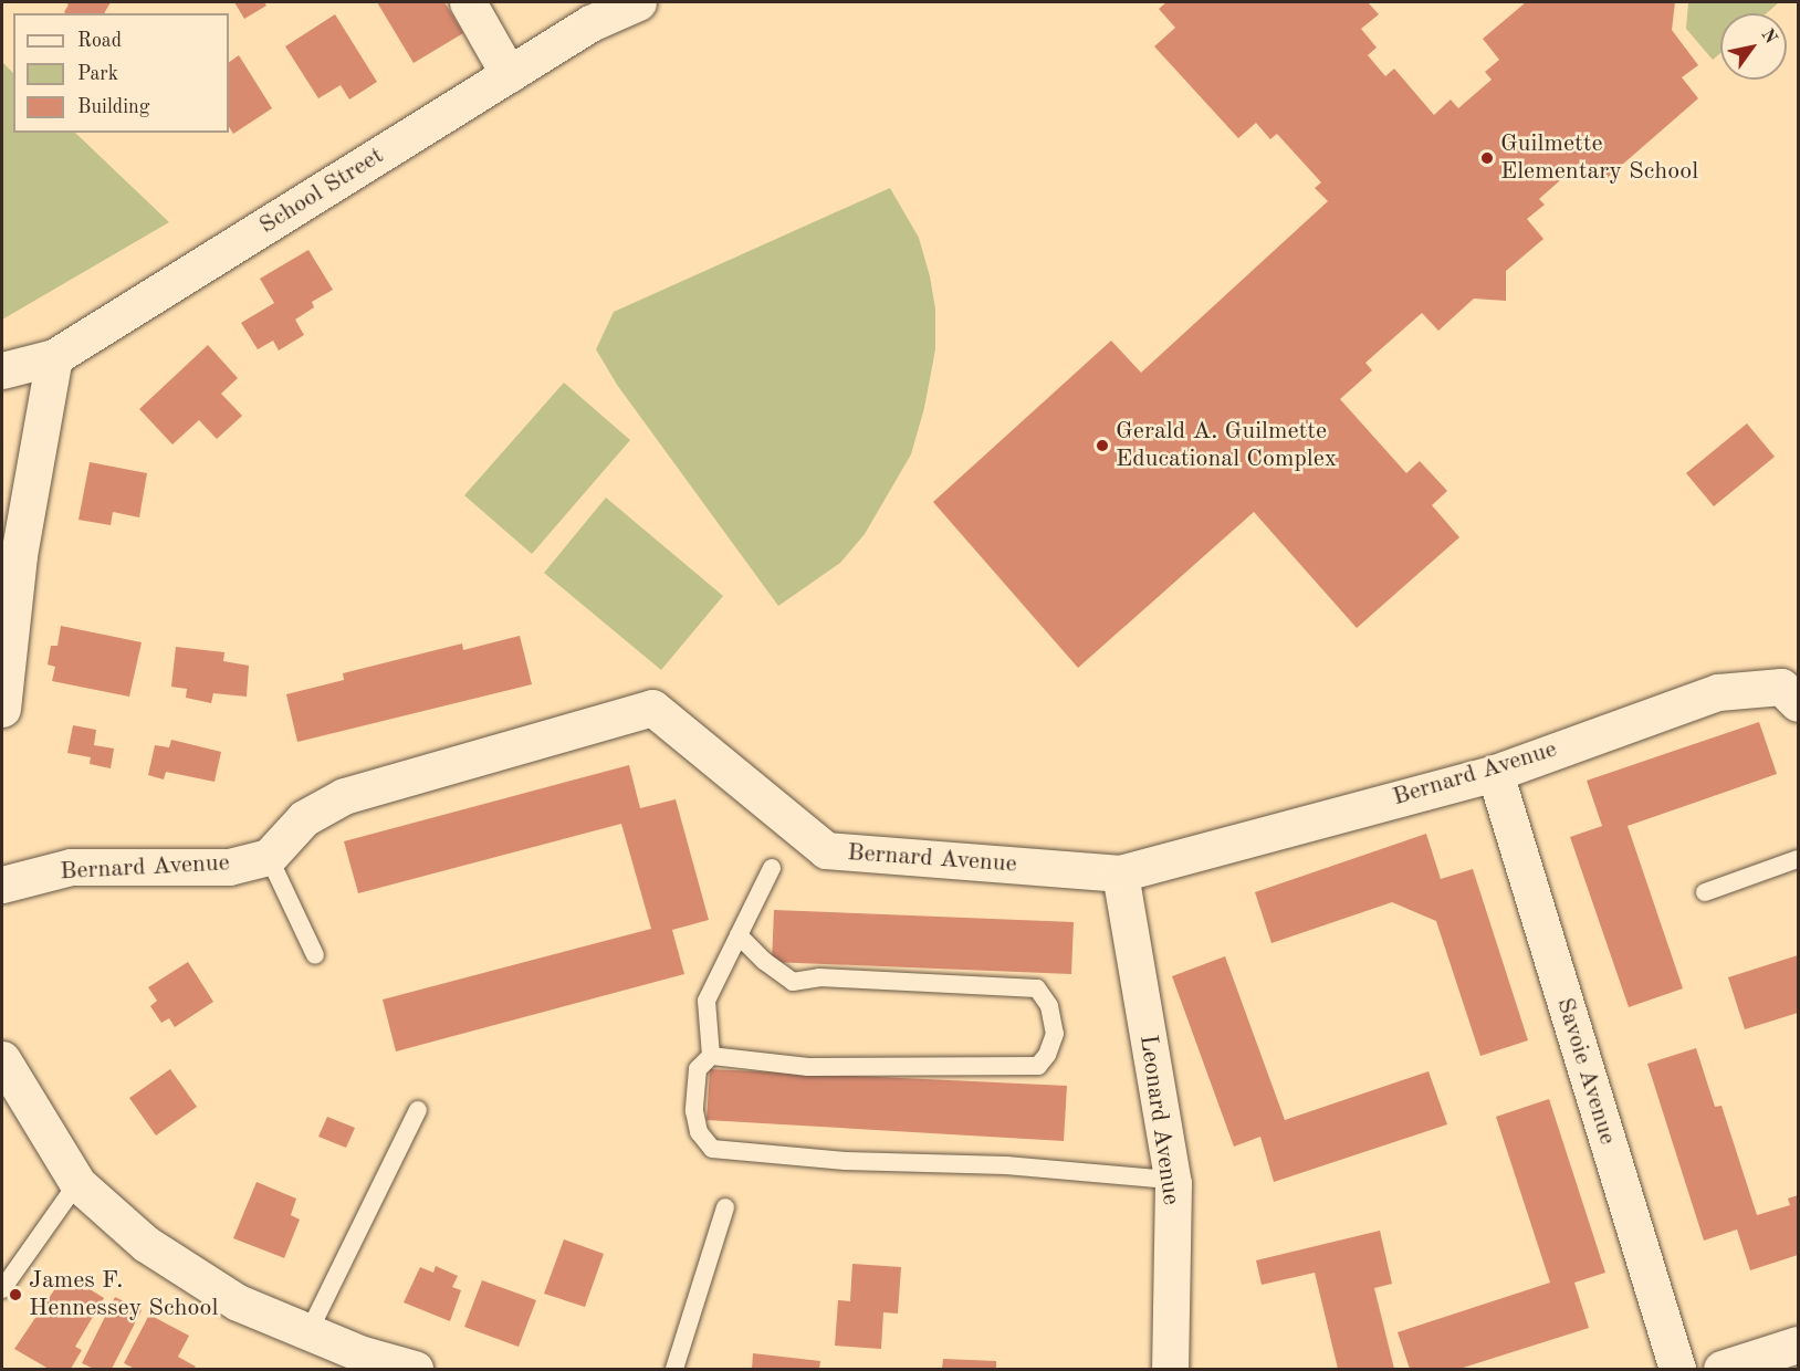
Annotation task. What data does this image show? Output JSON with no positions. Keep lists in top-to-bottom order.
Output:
{
  "streets": {
    "street": [
      "School Street",
      "Bernard Avenue",
      "Savoie Avenue",
      "Leonard Avenue"
    ]
  },
  "crossings": [
    ["Bernard Avenue", "Savoie Avenue"],
    ["Bernard Avenue", "Leonard Avenue"]
  ],
  "places": ["Guilmette Elementary School", "Gerald A. Guilmette Educational Complex", "James F. Hennessey School"],
  "legend": ["Road", "Park", "Building"],
  "north": "top right"
}
